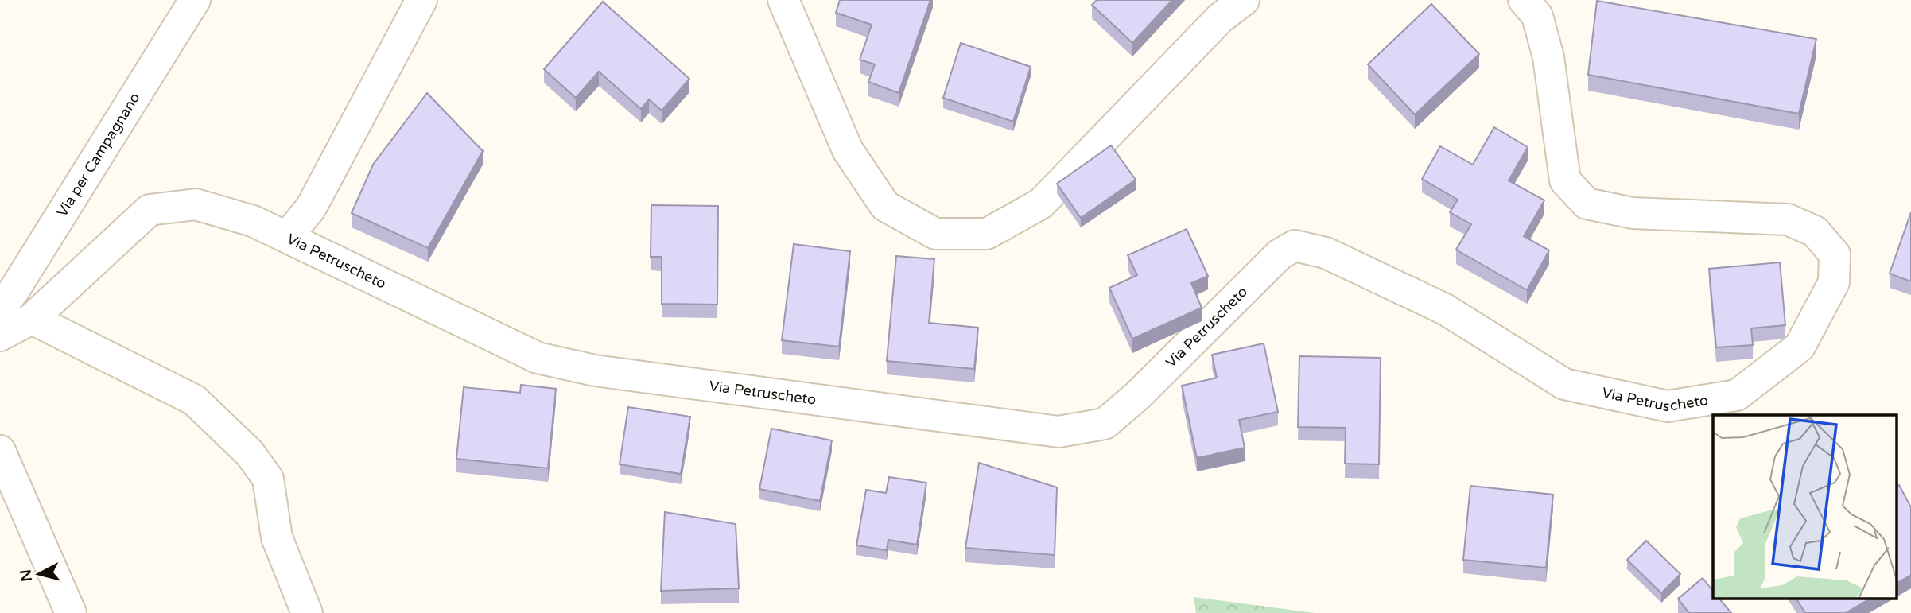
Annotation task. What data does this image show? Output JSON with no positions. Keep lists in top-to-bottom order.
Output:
{
  "streets": {
    "street": ["Via per Campagnano", "Via Petruscheto"]
  },
  "north": "left"
}
